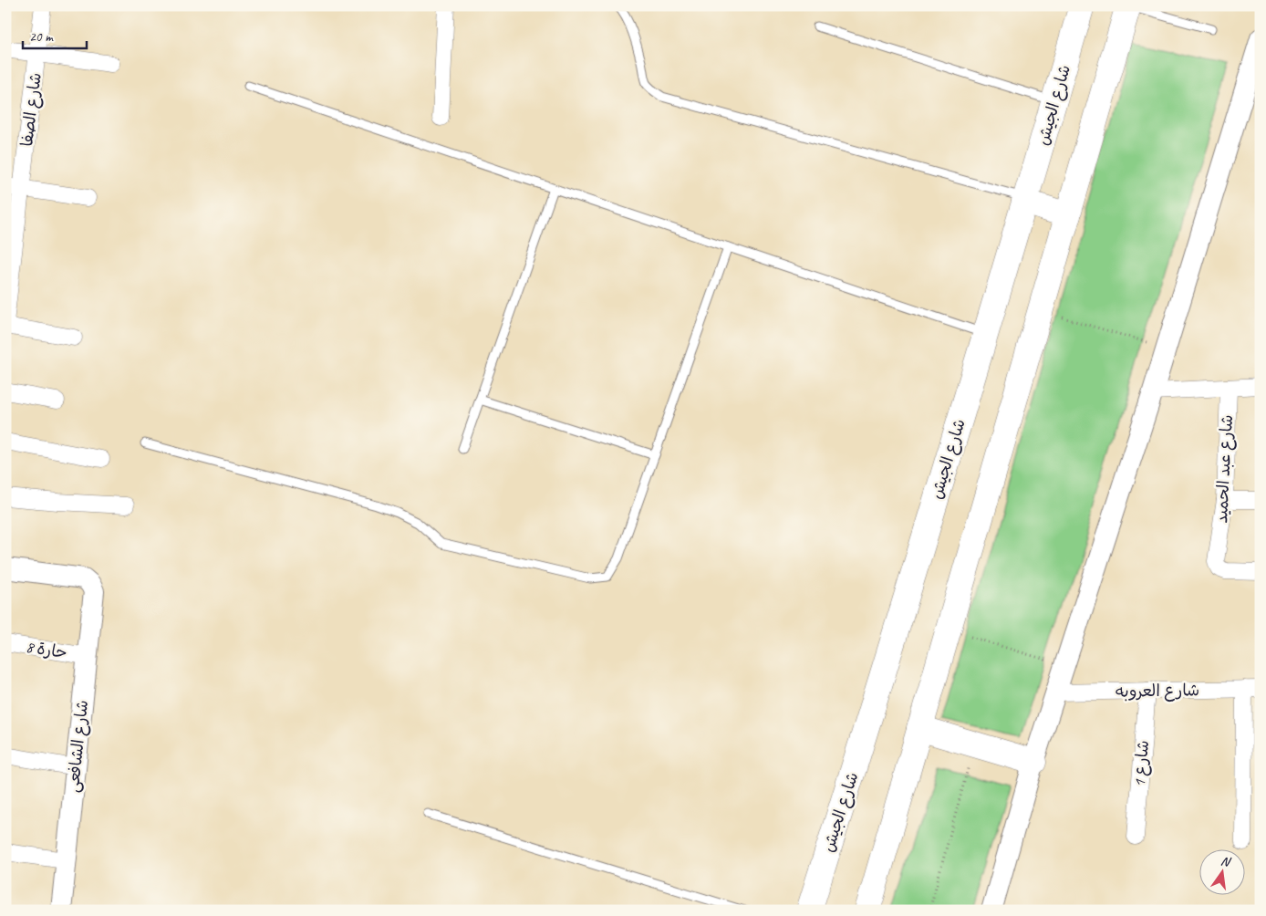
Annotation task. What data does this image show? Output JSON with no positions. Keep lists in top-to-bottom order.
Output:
{
  "streets": {
    "main road": ["شارع الجيش"],
    "street": [
      "شارع الصفا",
      "شارع عبد الحميد",
      "حارة 8",
      "شارع العروبه",
      "شارع الشافعى",
      "شارع 1"
    ]
  },
  "crossings": [
    ["حارة 8", "شارع الشافعى"],
    ["شارع العروبه", "شارع 1"]
  ],
  "scale_bar": "20 m",
  "north": "top"
}
